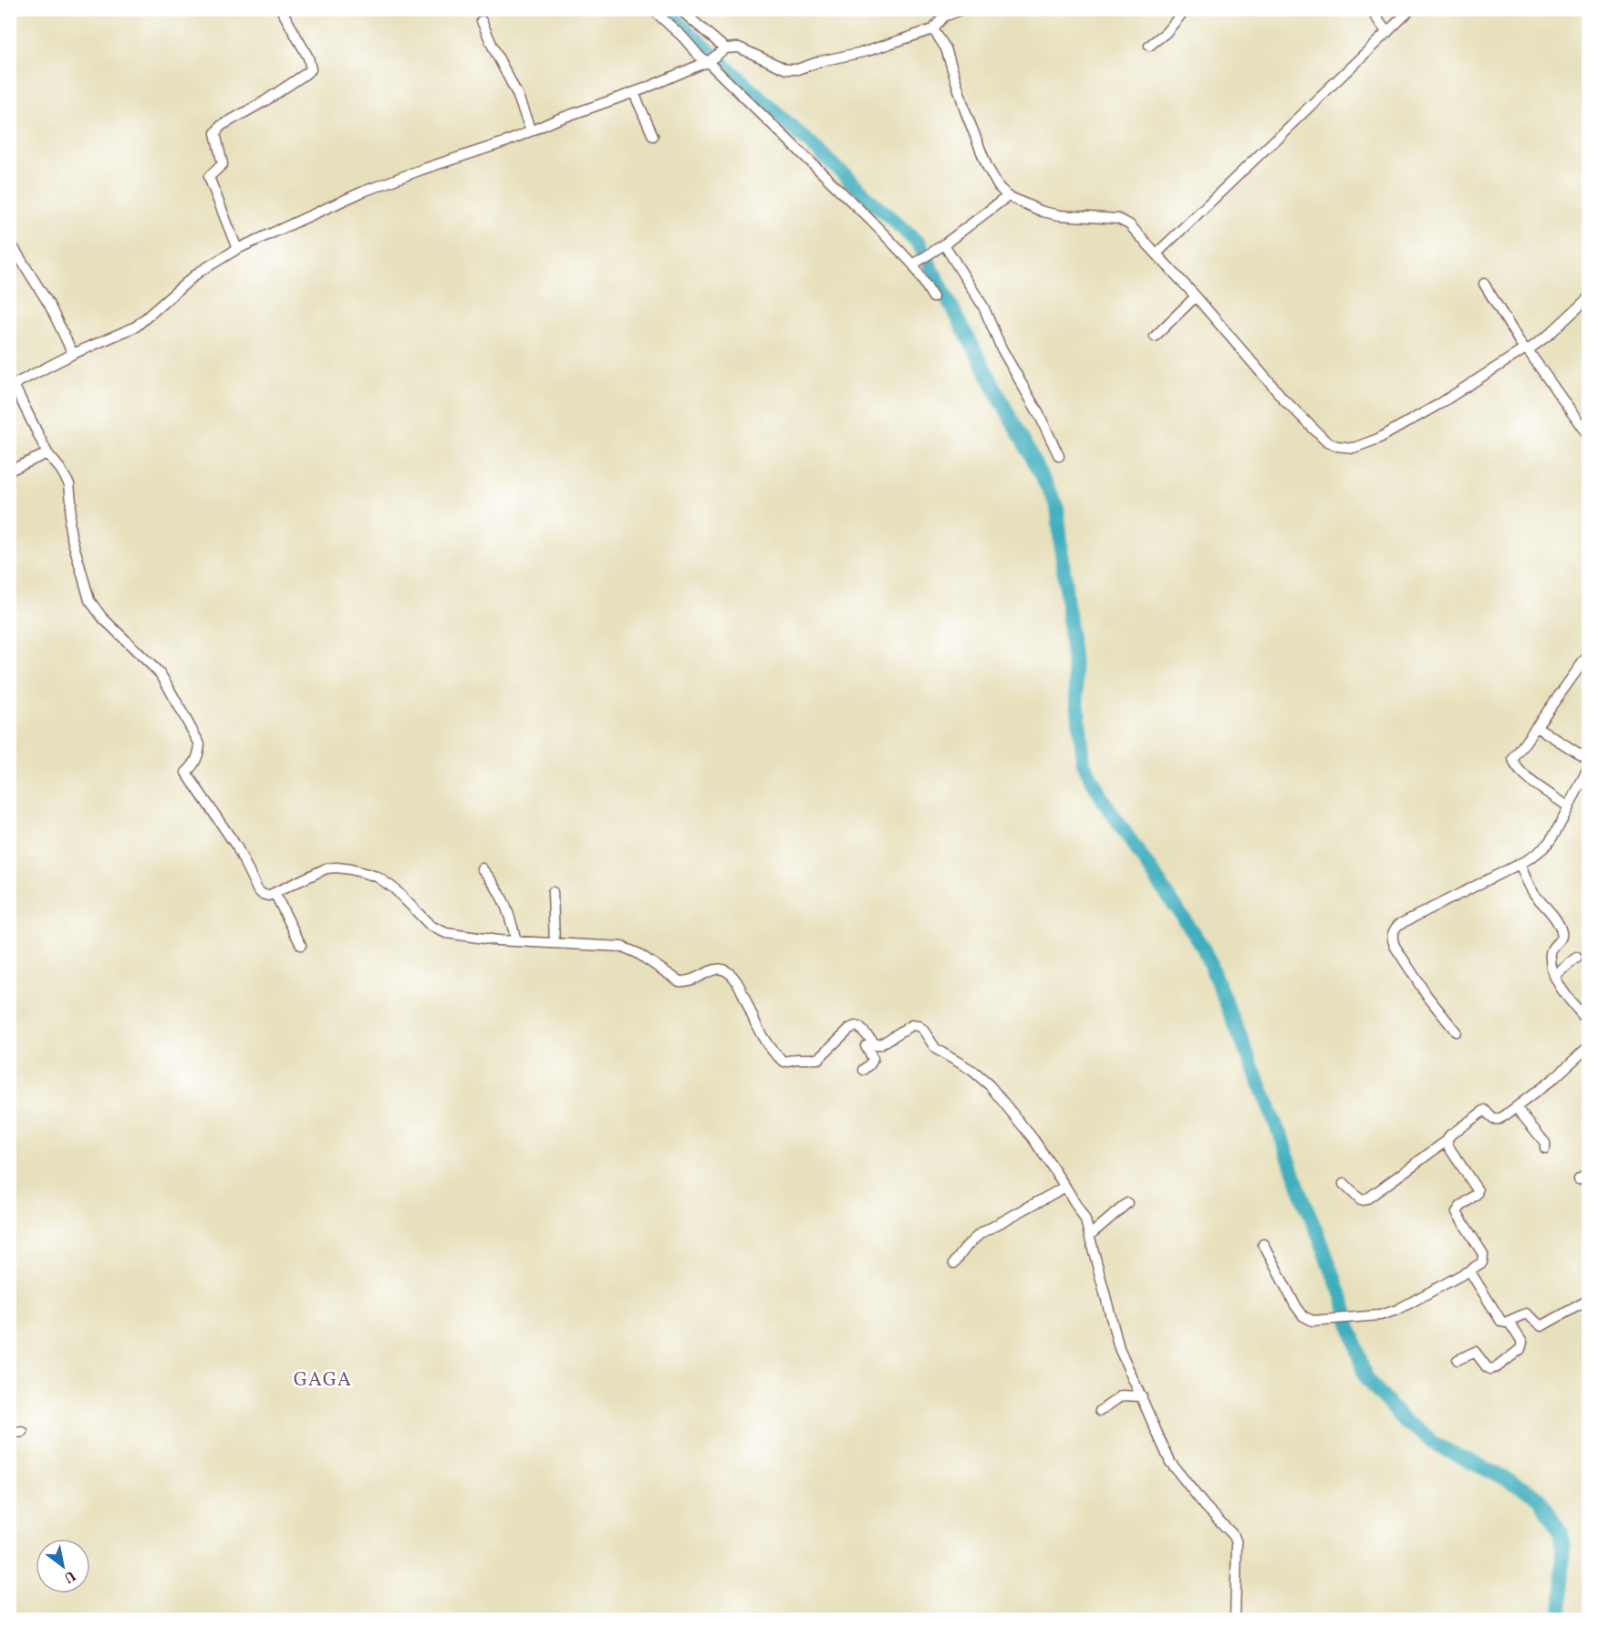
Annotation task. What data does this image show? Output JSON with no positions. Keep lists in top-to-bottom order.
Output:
{
  "districts": ["GAGA"],
  "north": "bottom right"
}
